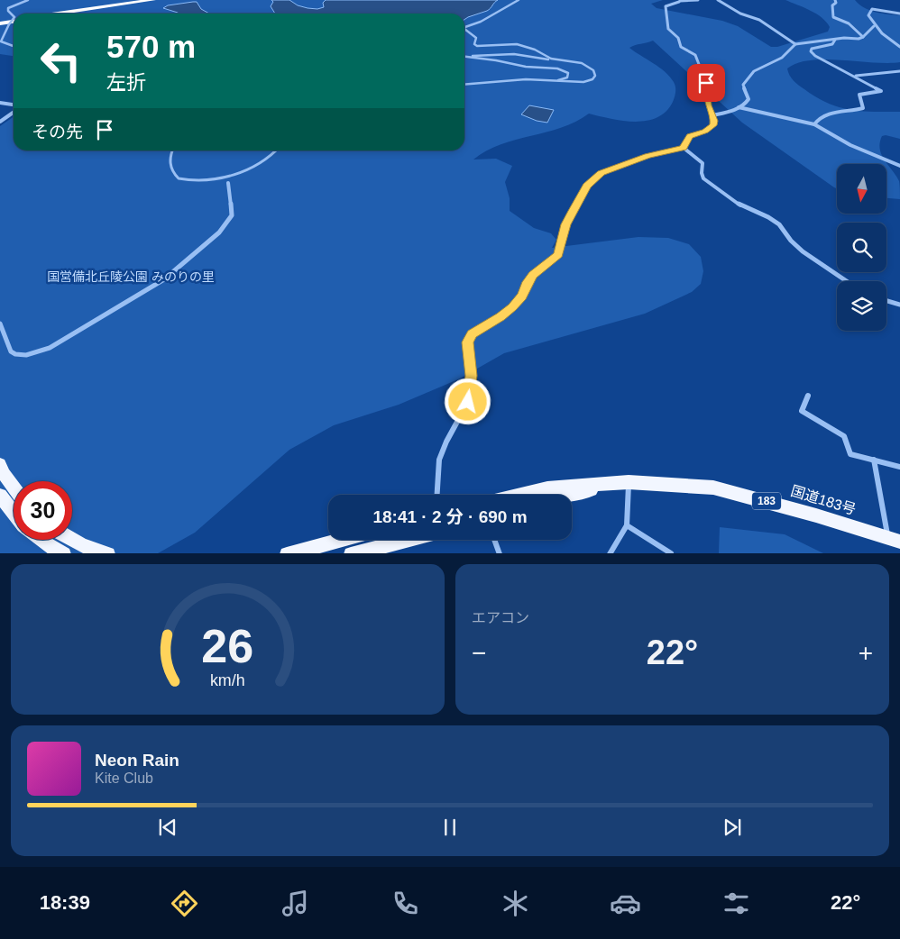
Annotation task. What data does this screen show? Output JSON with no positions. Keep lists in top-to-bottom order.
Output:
{
  "streets": {
    "highway": ["国道183号", "183"]
  },
  "parks": ["国営備北丘陵公園 みのりの里"],
  "north": "bottom",
  "page": {
    "turn": ["570 m", "左折"],
    "then": "その先",
    "limit": "30",
    "trip": "18:41 · 2 分 · 690 m",
    "tile": "エアコン",
    "heat": ["−", "22°", "+"],
    "song": ["Neon Rain", "Kite Club"],
    "tabs": ["18:39", "22°"],
    "gauge": ["26", "km/h"]
  }
}
